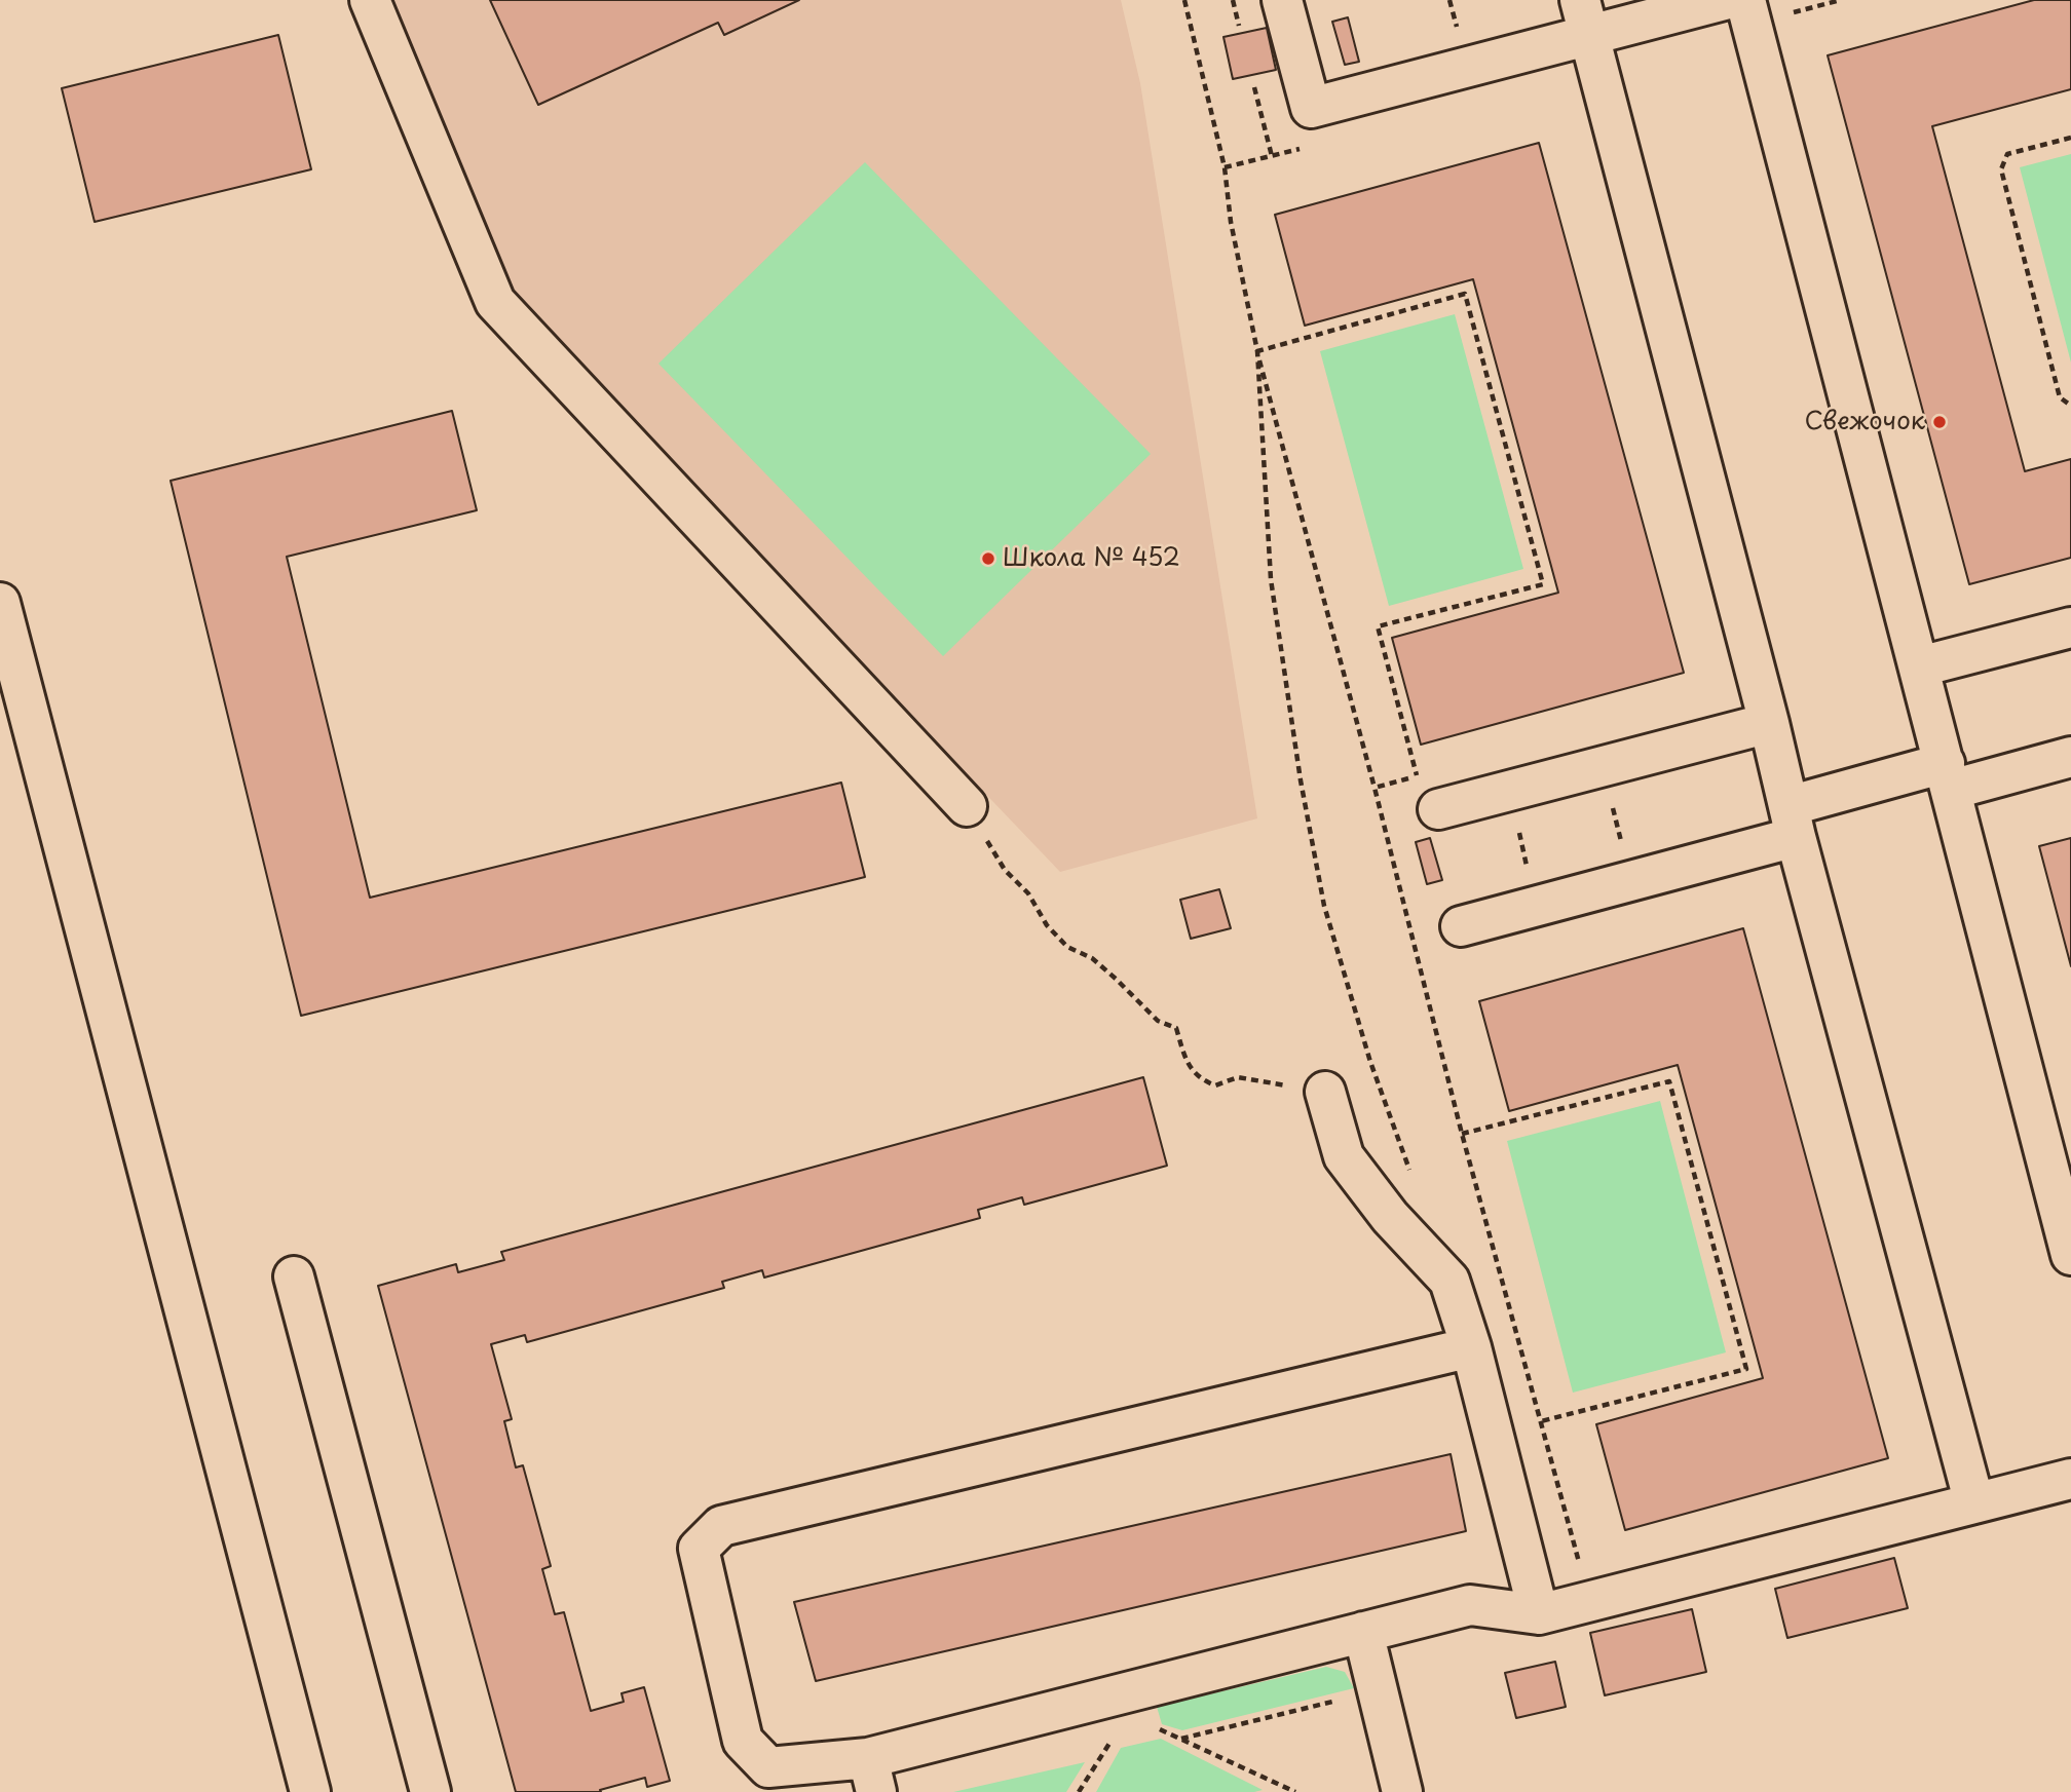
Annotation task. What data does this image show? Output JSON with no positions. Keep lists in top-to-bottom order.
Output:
{
  "places": ["Свежочок", "Школа № 452"]
}
